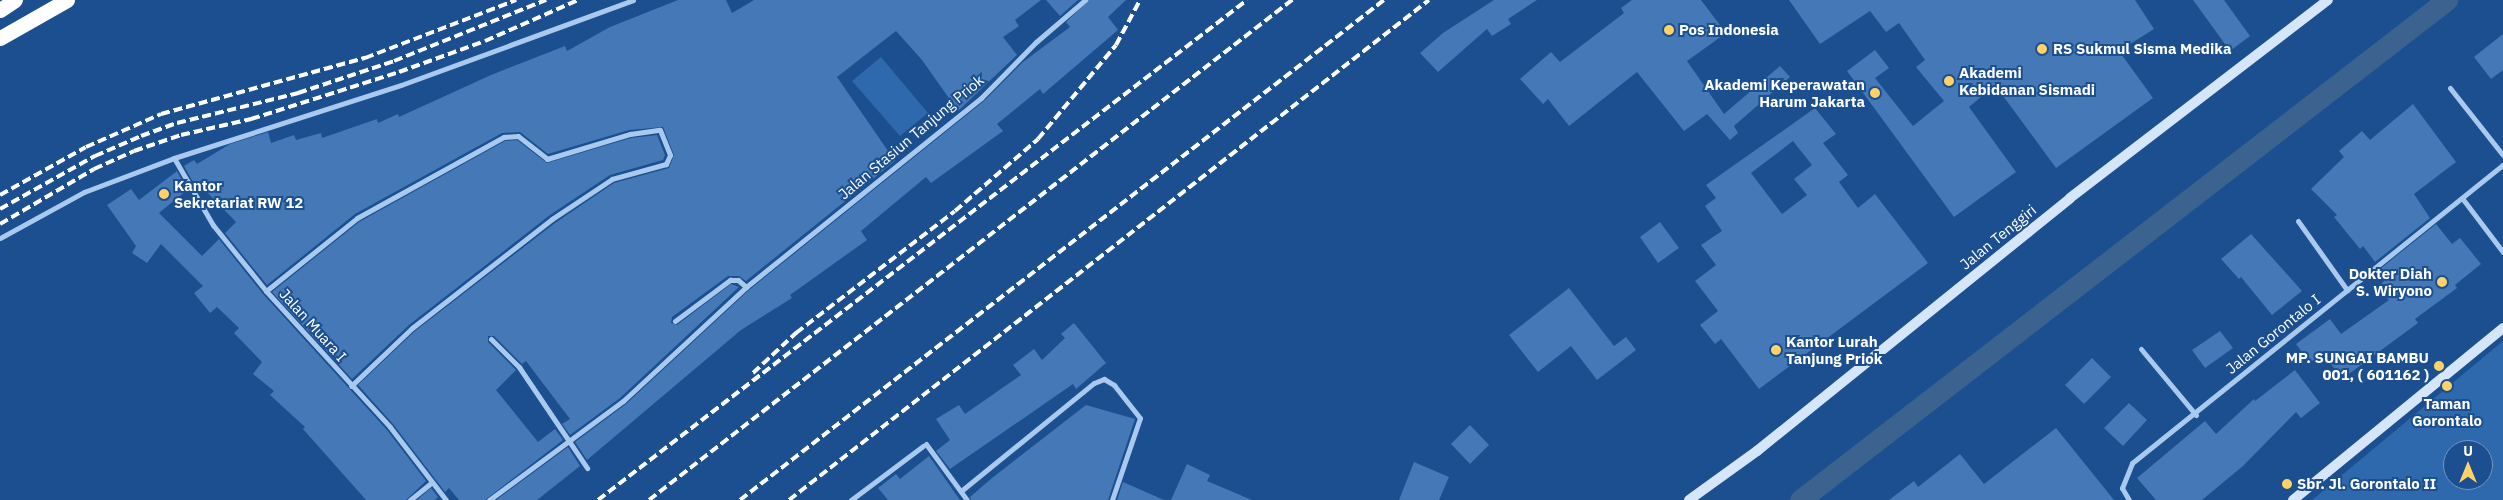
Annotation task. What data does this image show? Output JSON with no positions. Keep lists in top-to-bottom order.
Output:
{
  "streets": {
    "street": [
      "Jalan Stasiun Tanjung Priok",
      "Jalan Tenggiri",
      "Jalan Muara I",
      "Jalan Gorontalo I"
    ]
  },
  "places": [
    "Pos Indonesia",
    "RS Sukmul Sisma Medika",
    "Akademi Kebidanan Sismadi",
    "Akademi Keperawatan Harum Jakarta",
    "Kantor Sekretariat RW 12",
    "Dokter Diah S. Wiryono",
    "Kantor Lurah Tanjung Priok",
    "MP. SUNGAI BAMBU 001, ( 601162 )",
    "Taman Gorontalo",
    "Sbr. Jl. Gorontalo II"
  ],
  "north": "top"
}
